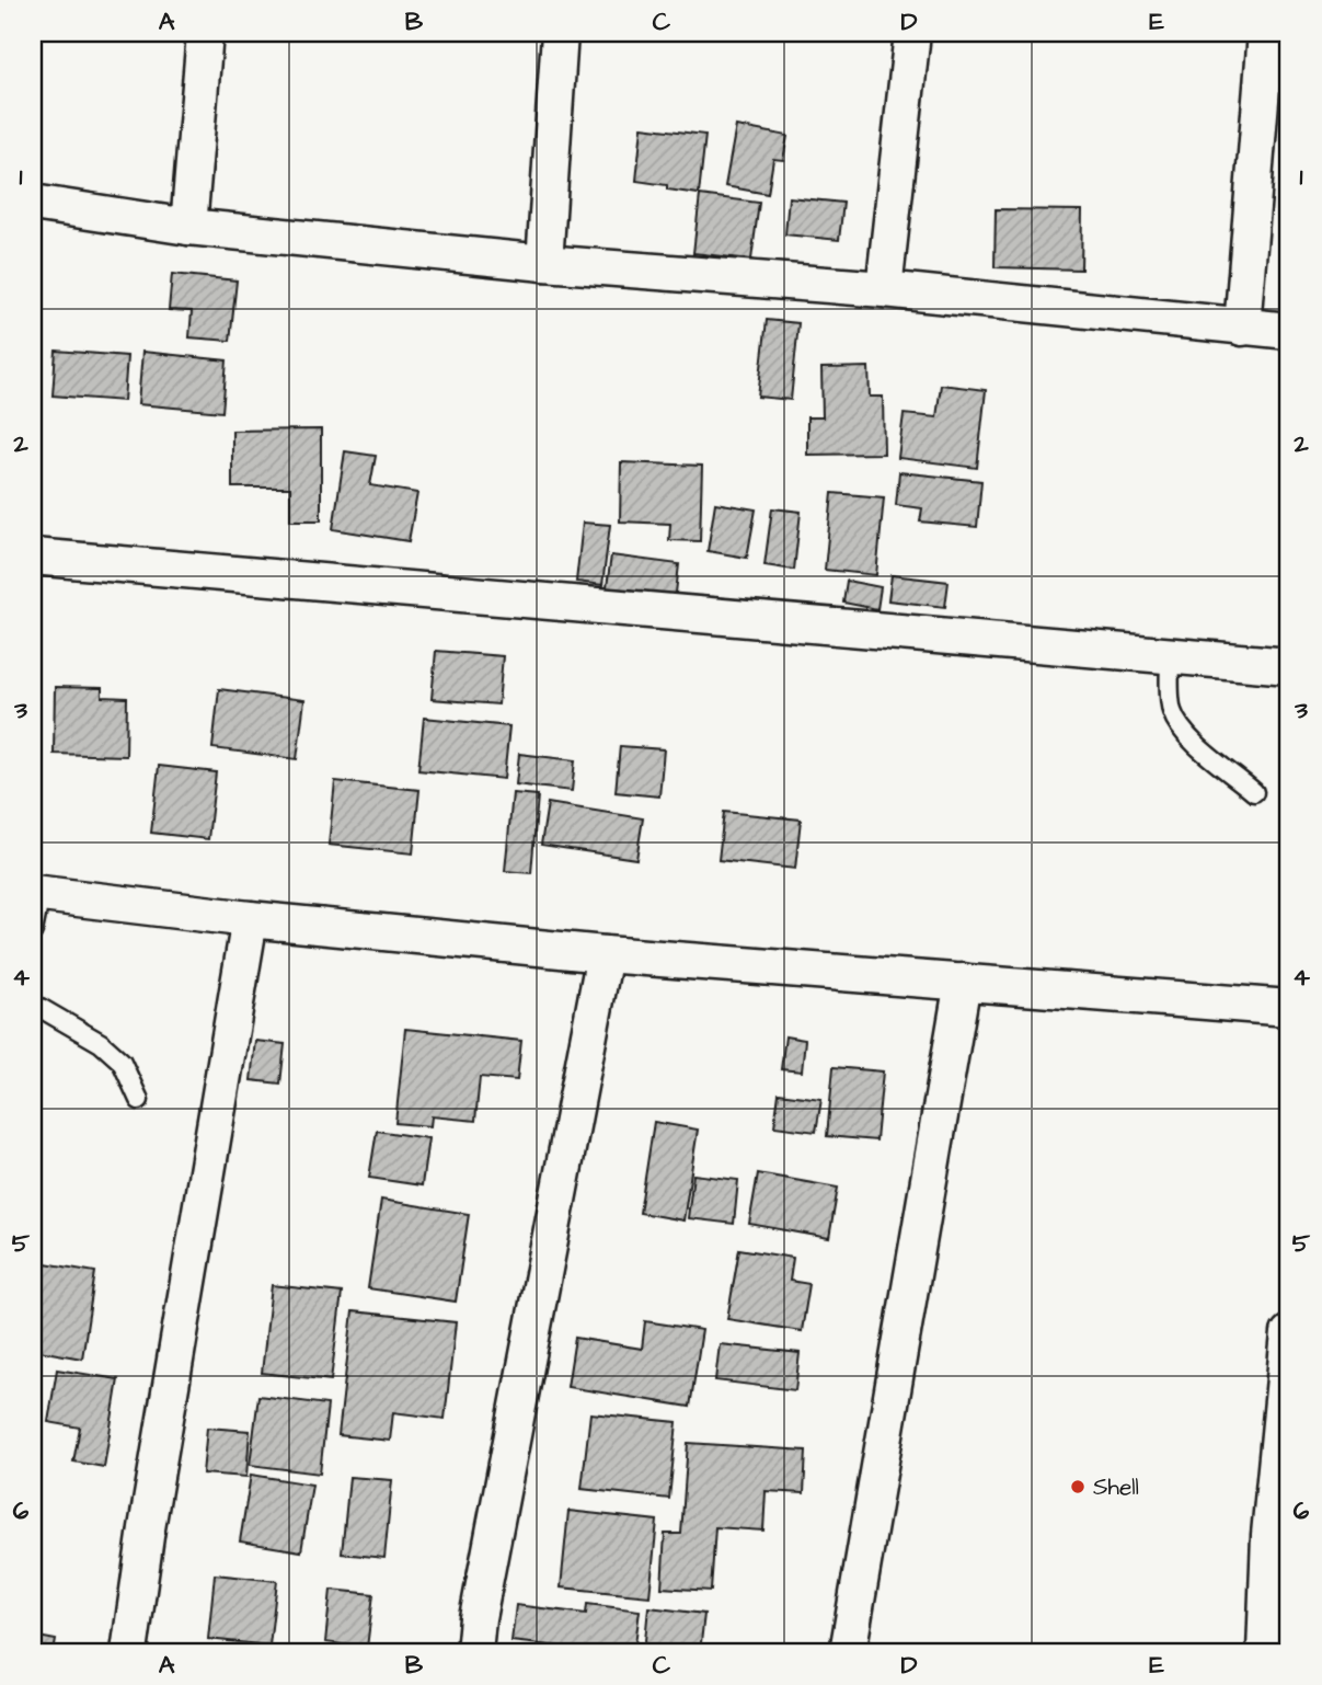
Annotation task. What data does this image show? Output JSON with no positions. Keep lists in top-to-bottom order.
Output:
{
  "places": ["Shell"],
  "grid": {
    "columns": [
      "A",
      "B",
      "C",
      "D",
      "E"
    ],
    "rows": [
      "1",
      "2",
      "3",
      "4",
      "5",
      "6"
    ]
  }
}
